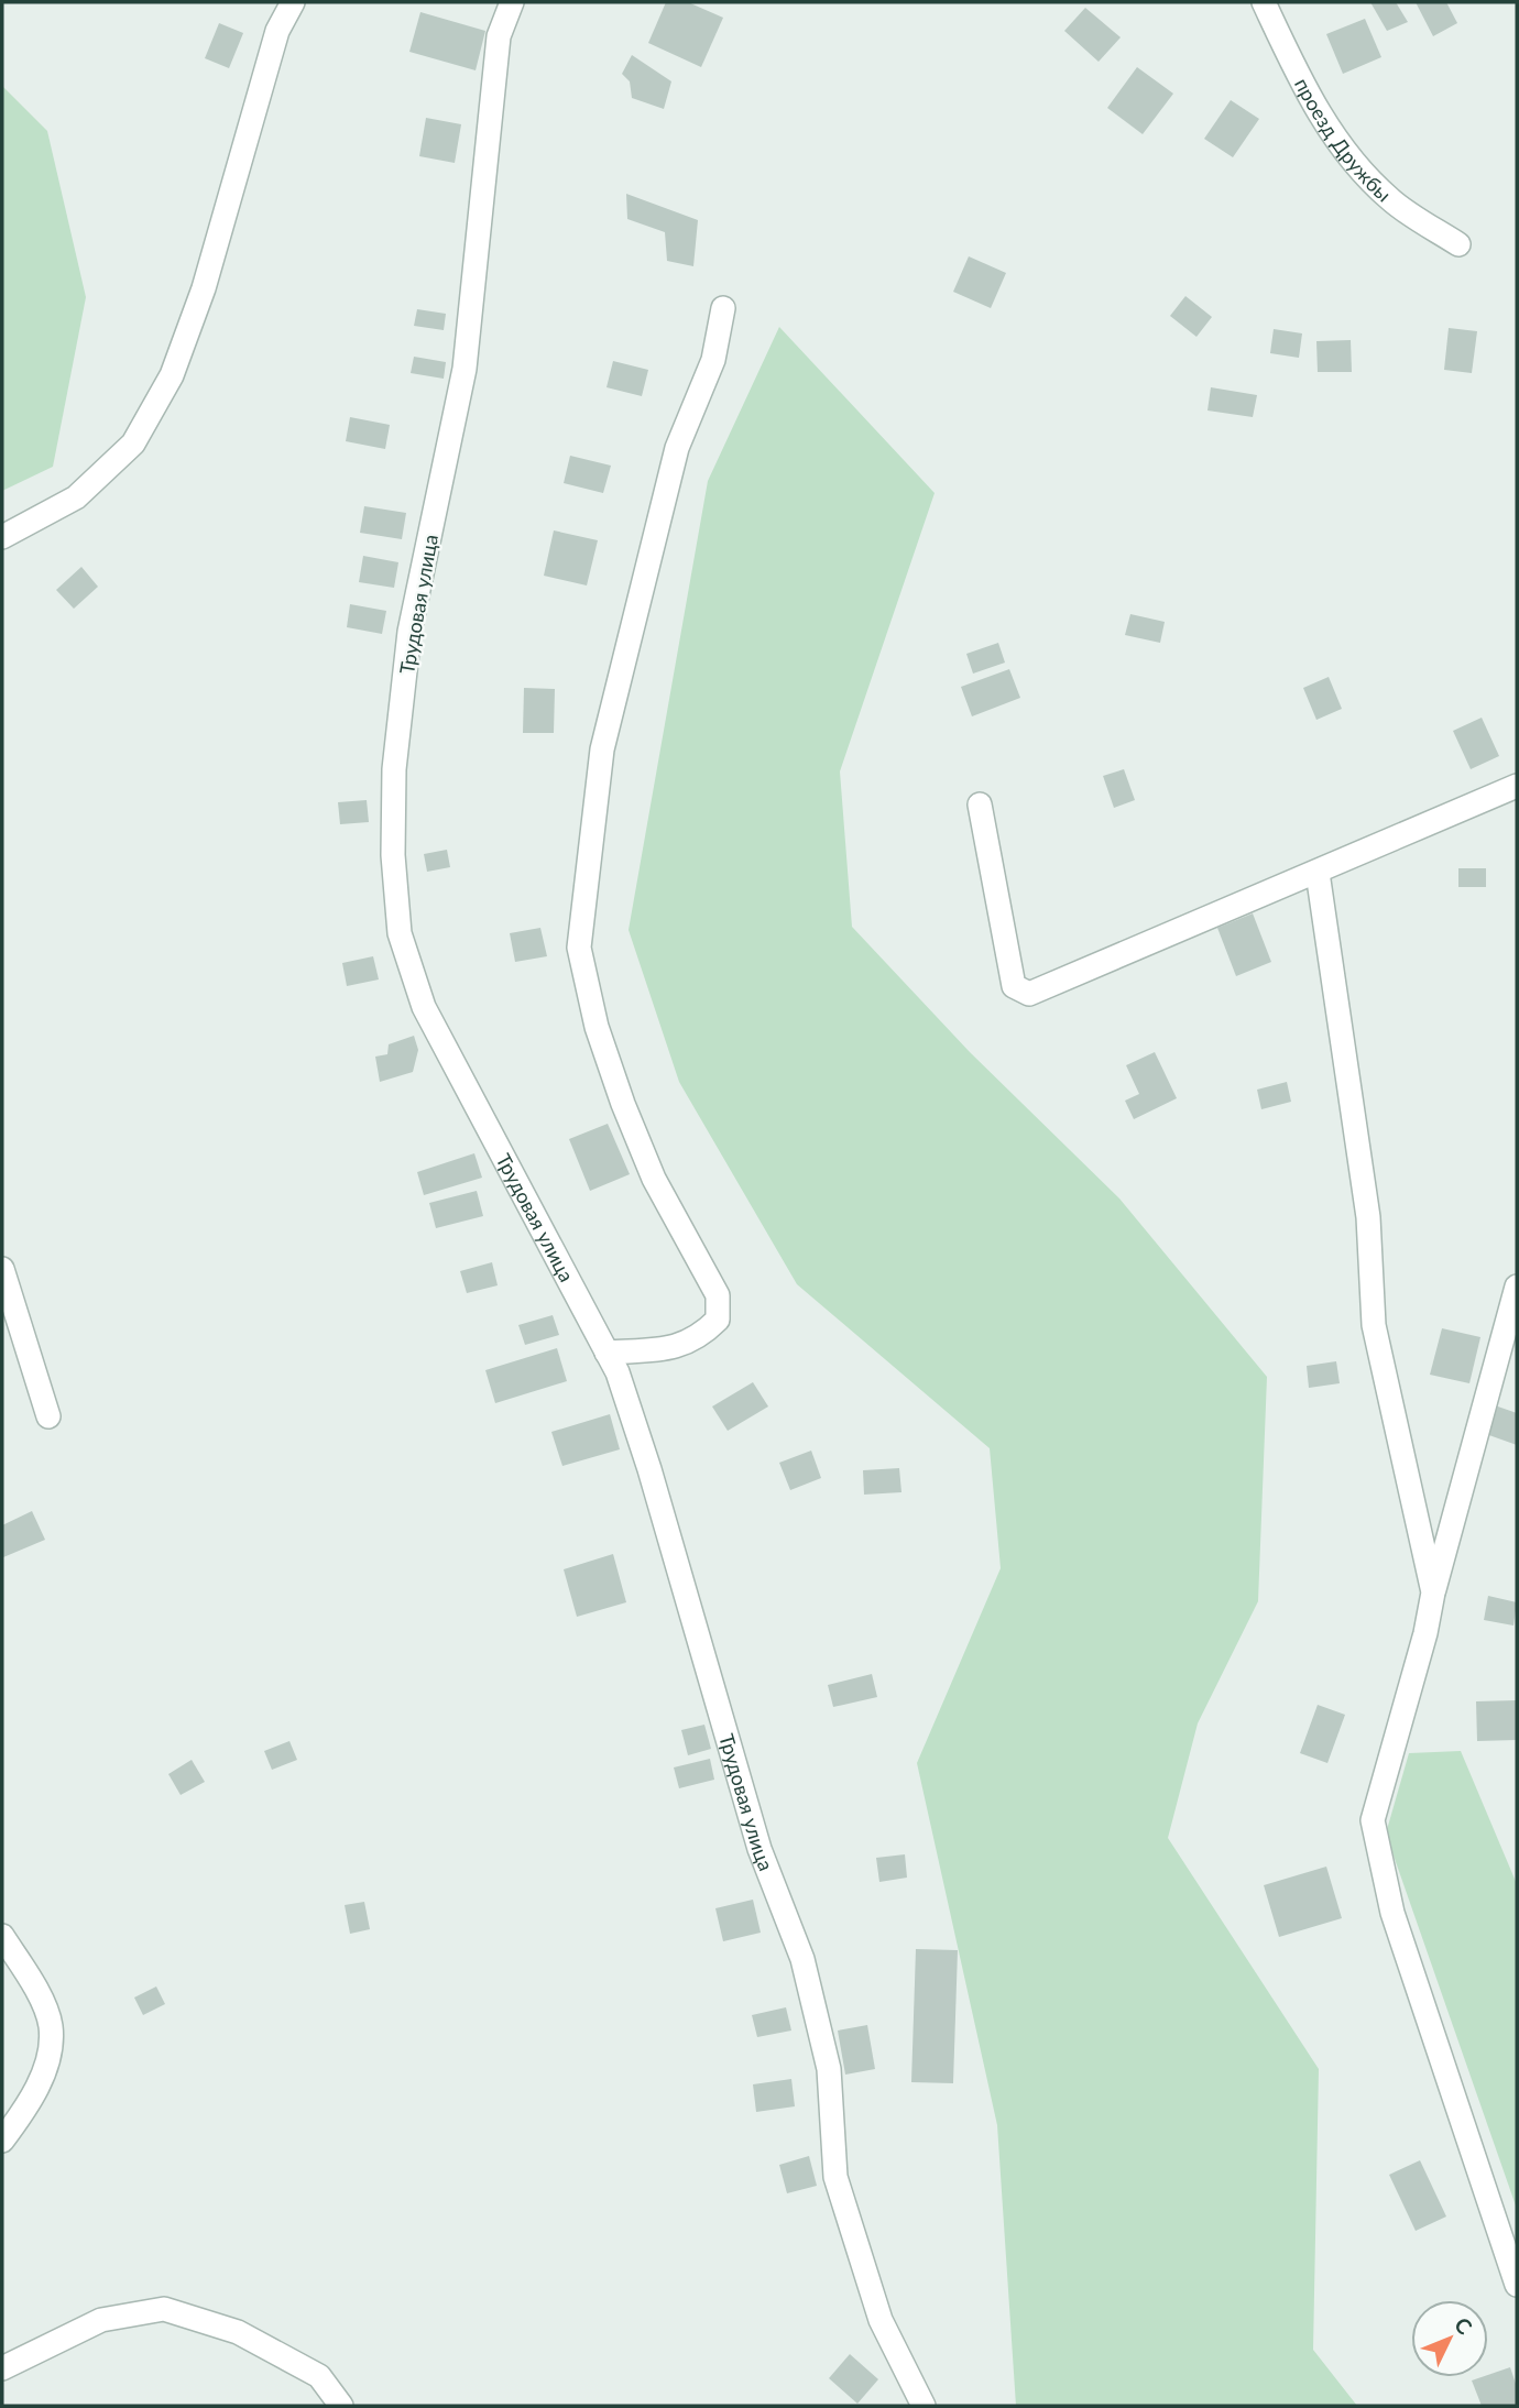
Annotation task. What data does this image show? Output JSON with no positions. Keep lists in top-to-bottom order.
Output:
{
  "streets": {
    "street": ["проезд Дружбы", "Трудовая улица"]
  },
  "north": "top right"
}
